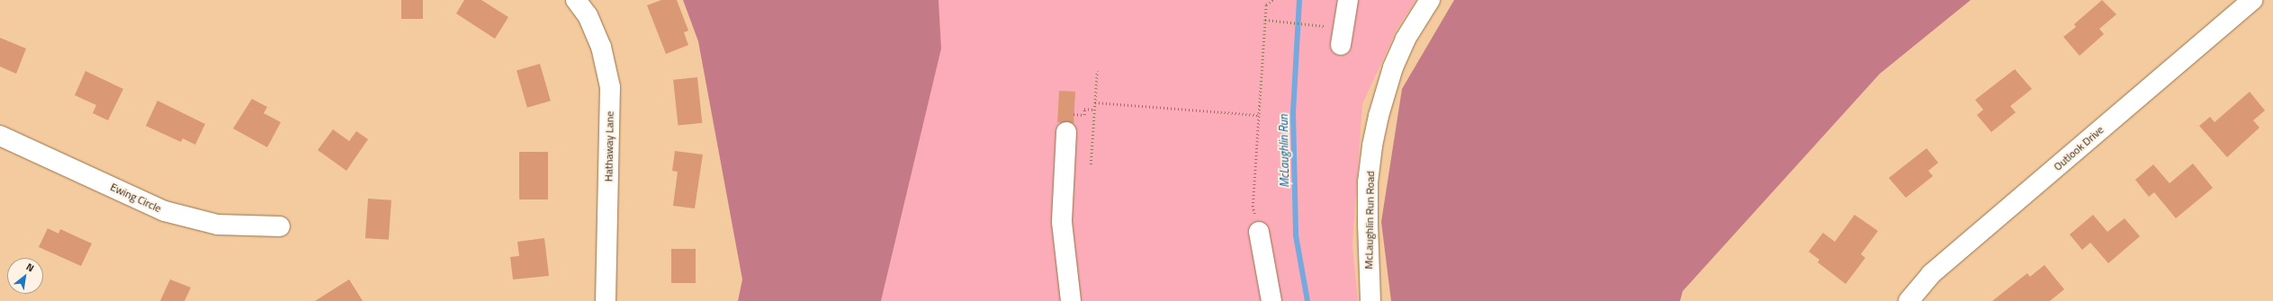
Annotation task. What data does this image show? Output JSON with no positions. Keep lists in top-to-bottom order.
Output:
{
  "streets": {
    "street": [
      "Hathaway Lane",
      "Outlook Drive",
      "Ewing Circle",
      "McLaughlin Run Road"
    ]
  },
  "water": ["McLaughlin Run"],
  "north": "top right"
}
